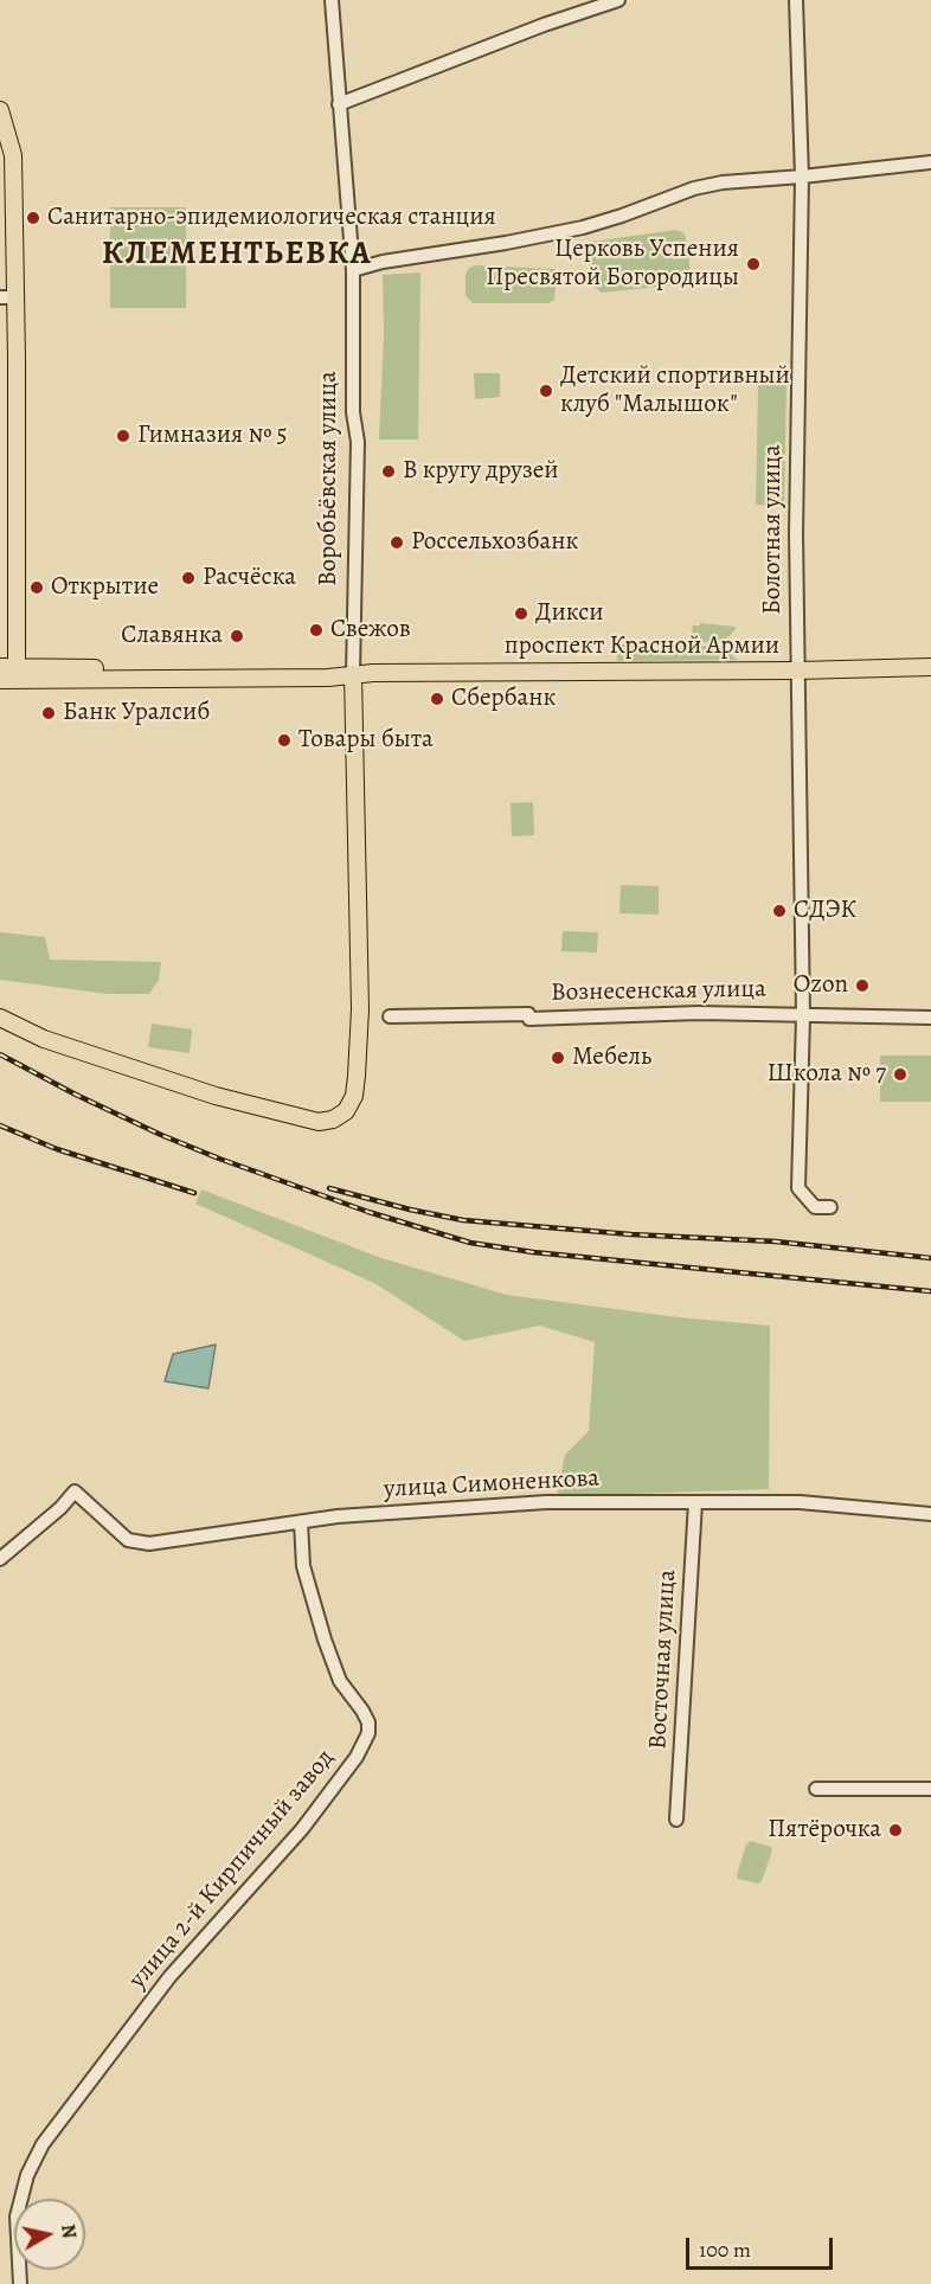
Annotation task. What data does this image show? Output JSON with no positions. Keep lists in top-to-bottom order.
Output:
{
  "streets": {
    "main road": ["Воробьёвская улица", "проспект Красной Армии"],
    "street": [
      "Болотная улица",
      "Вознесенская улица",
      "улица Симоненкова",
      "Восточная улица",
      "улица 2-й Кирпичный завод"
    ]
  },
  "crossings": [
    ["Воробьёвская улица", "проспект Красной Армии"],
    ["Болотная улица", "проспект Красной Армии"],
    ["Болотная улица", "Вознесенская улица"],
    ["улица Симоненкова", "Восточная улица"],
    ["улица Симоненкова", "улица 2-й Кирпичный завод"]
  ],
  "districts": ["КЛЕМЕНТЬЕВКА"],
  "places": [
    "Санитарно-эпидемиологическая станция",
    "Церковь Успения Пресвятой Богородицы",
    "Детский спортивный клуб \"Малышок\"",
    "Гимназия № 5",
    "В кругу друзей",
    "Россельхозбанк",
    "Расчёска",
    "Открытие",
    "Дикси",
    "Свежов",
    "Славянка",
    "Сбербанк",
    "Банк Уралсиб",
    "Товары быта",
    "СДЭК",
    "Ozon",
    "Мебель",
    "Школа № 7",
    "Пятёрочка"
  ],
  "scale_bar": "100 m",
  "north": "right"
}
